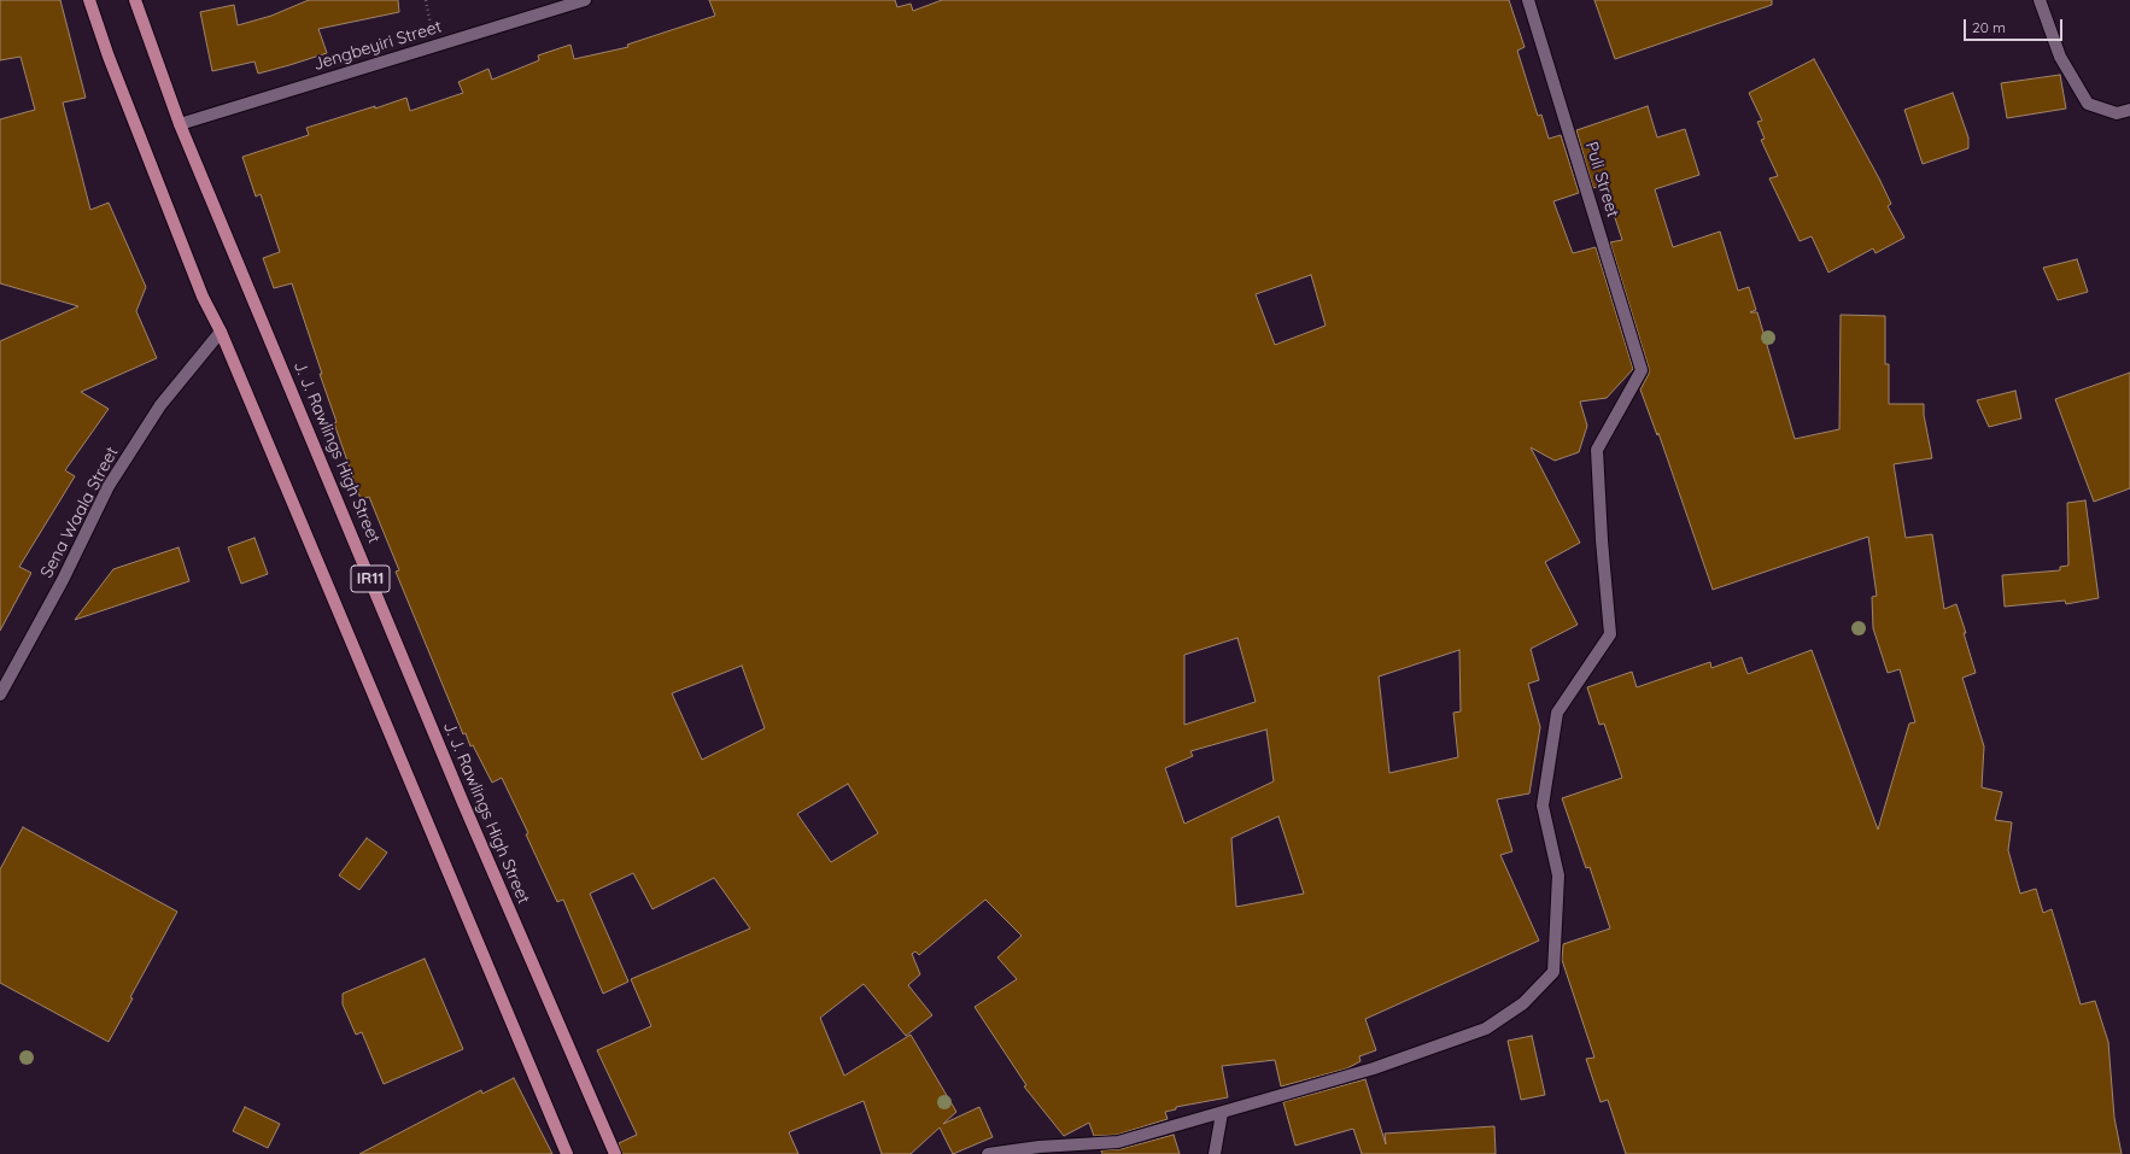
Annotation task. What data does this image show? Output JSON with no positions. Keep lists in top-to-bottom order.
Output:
{
  "streets": {
    "main road": ["J. J. Rawlings High Street", "IR11"],
    "street": ["Jengbeyiri Street", "Puli Street", "Sena Waala Street"]
  },
  "crossings": [
    ["Jengbeyiri Street", "J. J. Rawlings High Street"],
    ["Sena Waala Street", "IR11"]
  ],
  "scale_bar": "20 m"
}
